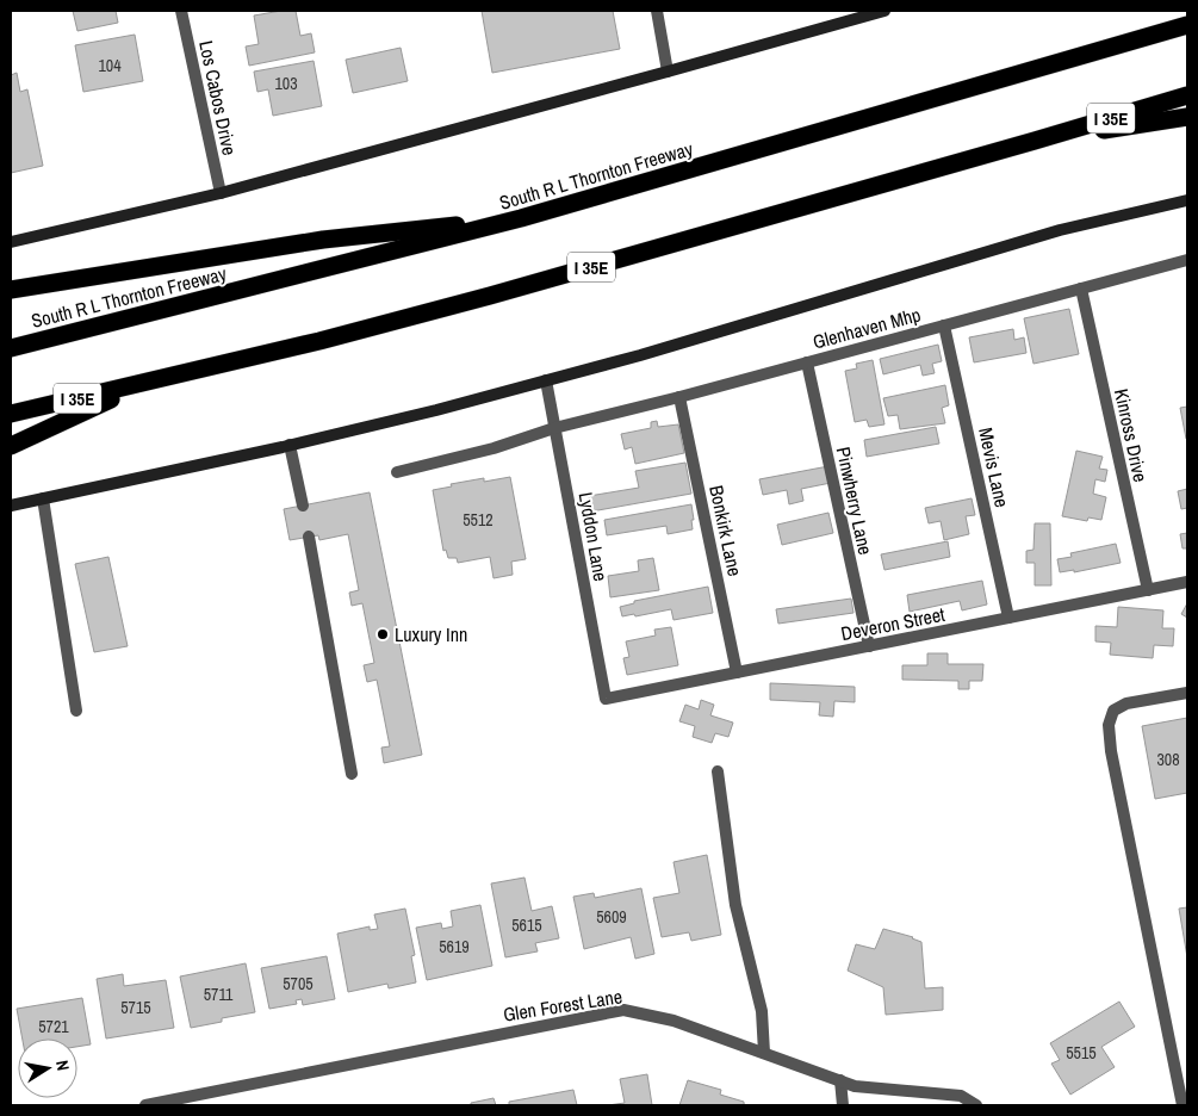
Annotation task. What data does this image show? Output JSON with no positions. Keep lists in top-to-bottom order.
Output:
{
  "streets": {
    "highway": ["I 35E", "South R L Thornton Freeway"],
    "street": [
      "Los Cabos Drive",
      "Glenhaven Mhp",
      "Kinross Drive",
      "Mevis Lane",
      "Pinwherry Lane",
      "Bonkirk Lane",
      "Lyddon Lane",
      "Deveron Street",
      "Glen Forest Lane"
    ]
  },
  "crossings": [
    ["Glenhaven Mhp", "Kinross Drive"],
    ["Glenhaven Mhp", "Mevis Lane"],
    ["Glenhaven Mhp", "Pinwherry Lane"],
    ["Glenhaven Mhp", "Bonkirk Lane"],
    ["Glenhaven Mhp", "Lyddon Lane"],
    ["Kinross Drive", "Deveron Street"],
    ["Mevis Lane", "Deveron Street"],
    ["Pinwherry Lane", "Deveron Street"],
    ["Bonkirk Lane", "Deveron Street"],
    ["Lyddon Lane", "Deveron Street"]
  ],
  "places": ["Luxury Inn"],
  "house_numbers": [
    "104",
    "103",
    "5512",
    "308",
    "5609",
    "5615",
    "5619",
    "5705",
    "5711",
    "5715",
    "5721",
    "5515"
  ],
  "north": "right"
}
